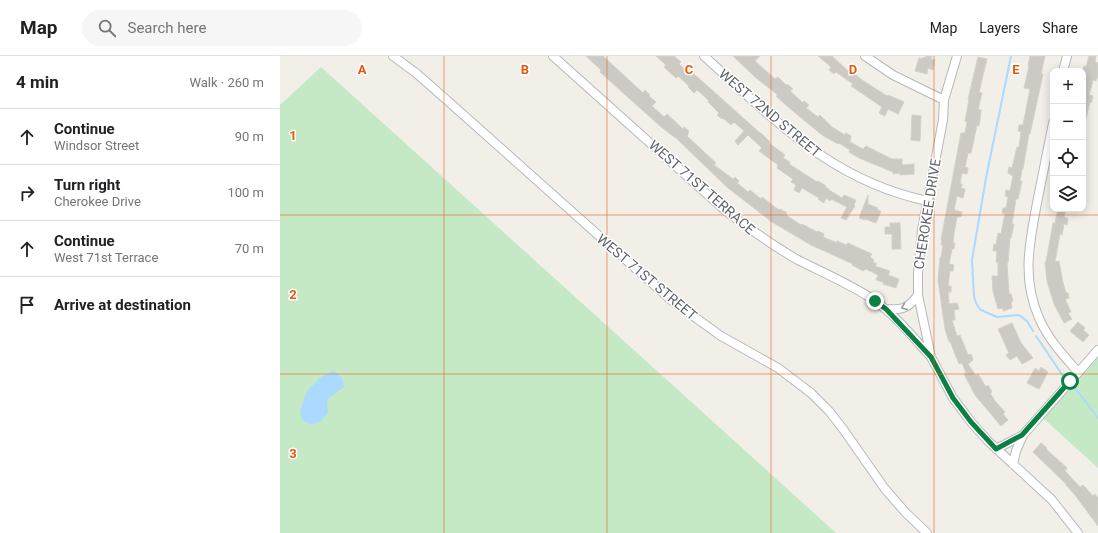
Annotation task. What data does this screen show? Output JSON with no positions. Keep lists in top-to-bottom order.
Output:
{
  "streets": {
    "street": [
      "WEST 72ND STREET",
      "WEST 71ST TERRACE",
      "CHEROKEE DRIVE",
      "WEST 71ST STREET"
    ]
  },
  "crossings": [
    ["WEST 72ND STREET", "CHEROKEE DRIVE"],
    ["WEST 71ST TERRACE", "CHEROKEE DRIVE"]
  ],
  "page": {
    "header": "Map",
    "search": "Search here",
    "nav": ["Map", "Layers", "Share"],
    "heading": ["4 min", "Walk · 260 m"],
    "map_buttons": ["+", "−"],
    "list": [
      ["Continue", "Windsor Street", "90 m"],
      ["Turn right", "Cherokee Drive", "100 m"],
      ["Continue", "West 71st Terrace", "70 m"],
      "Arrive at destination"
    ]
  },
  "grid": {
    "columns": [
      "A",
      "B",
      "C",
      "D",
      "E"
    ],
    "rows": ["1", "2", "3"]
  }
}
